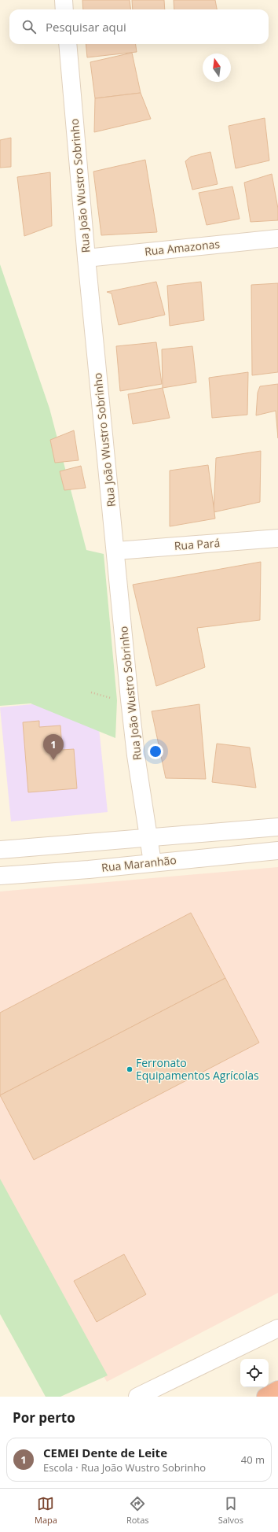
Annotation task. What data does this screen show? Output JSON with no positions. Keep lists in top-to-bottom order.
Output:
{
  "streets": {
    "street": [
      "Rua João Wustro Sobrinho",
      "Rua Amazonas",
      "Rua Pará",
      "Rua Maranhão"
    ]
  },
  "crossings": [
    ["Rua João Wustro Sobrinho", "Rua Amazonas"],
    ["Rua João Wustro Sobrinho", "Rua Pará"],
    ["Rua João Wustro Sobrinho", "Rua Maranhão"]
  ],
  "places": ["Ferronato Equipamentos Agrícolas"],
  "north": "top",
  "page": {
    "search": "Pesquisar aqui",
    "pins": "1",
    "heading": "Por perto",
    "list": [
      {
        "mark": "1",
        "name": "CEMEI Dente de Leite",
        "note": "Escola · Rua João Wustro Sobrinho",
        "value": "40 m"
      }
    ],
    "nav": ["Mapa", "Rotas", "Salvos"]
  }
}
